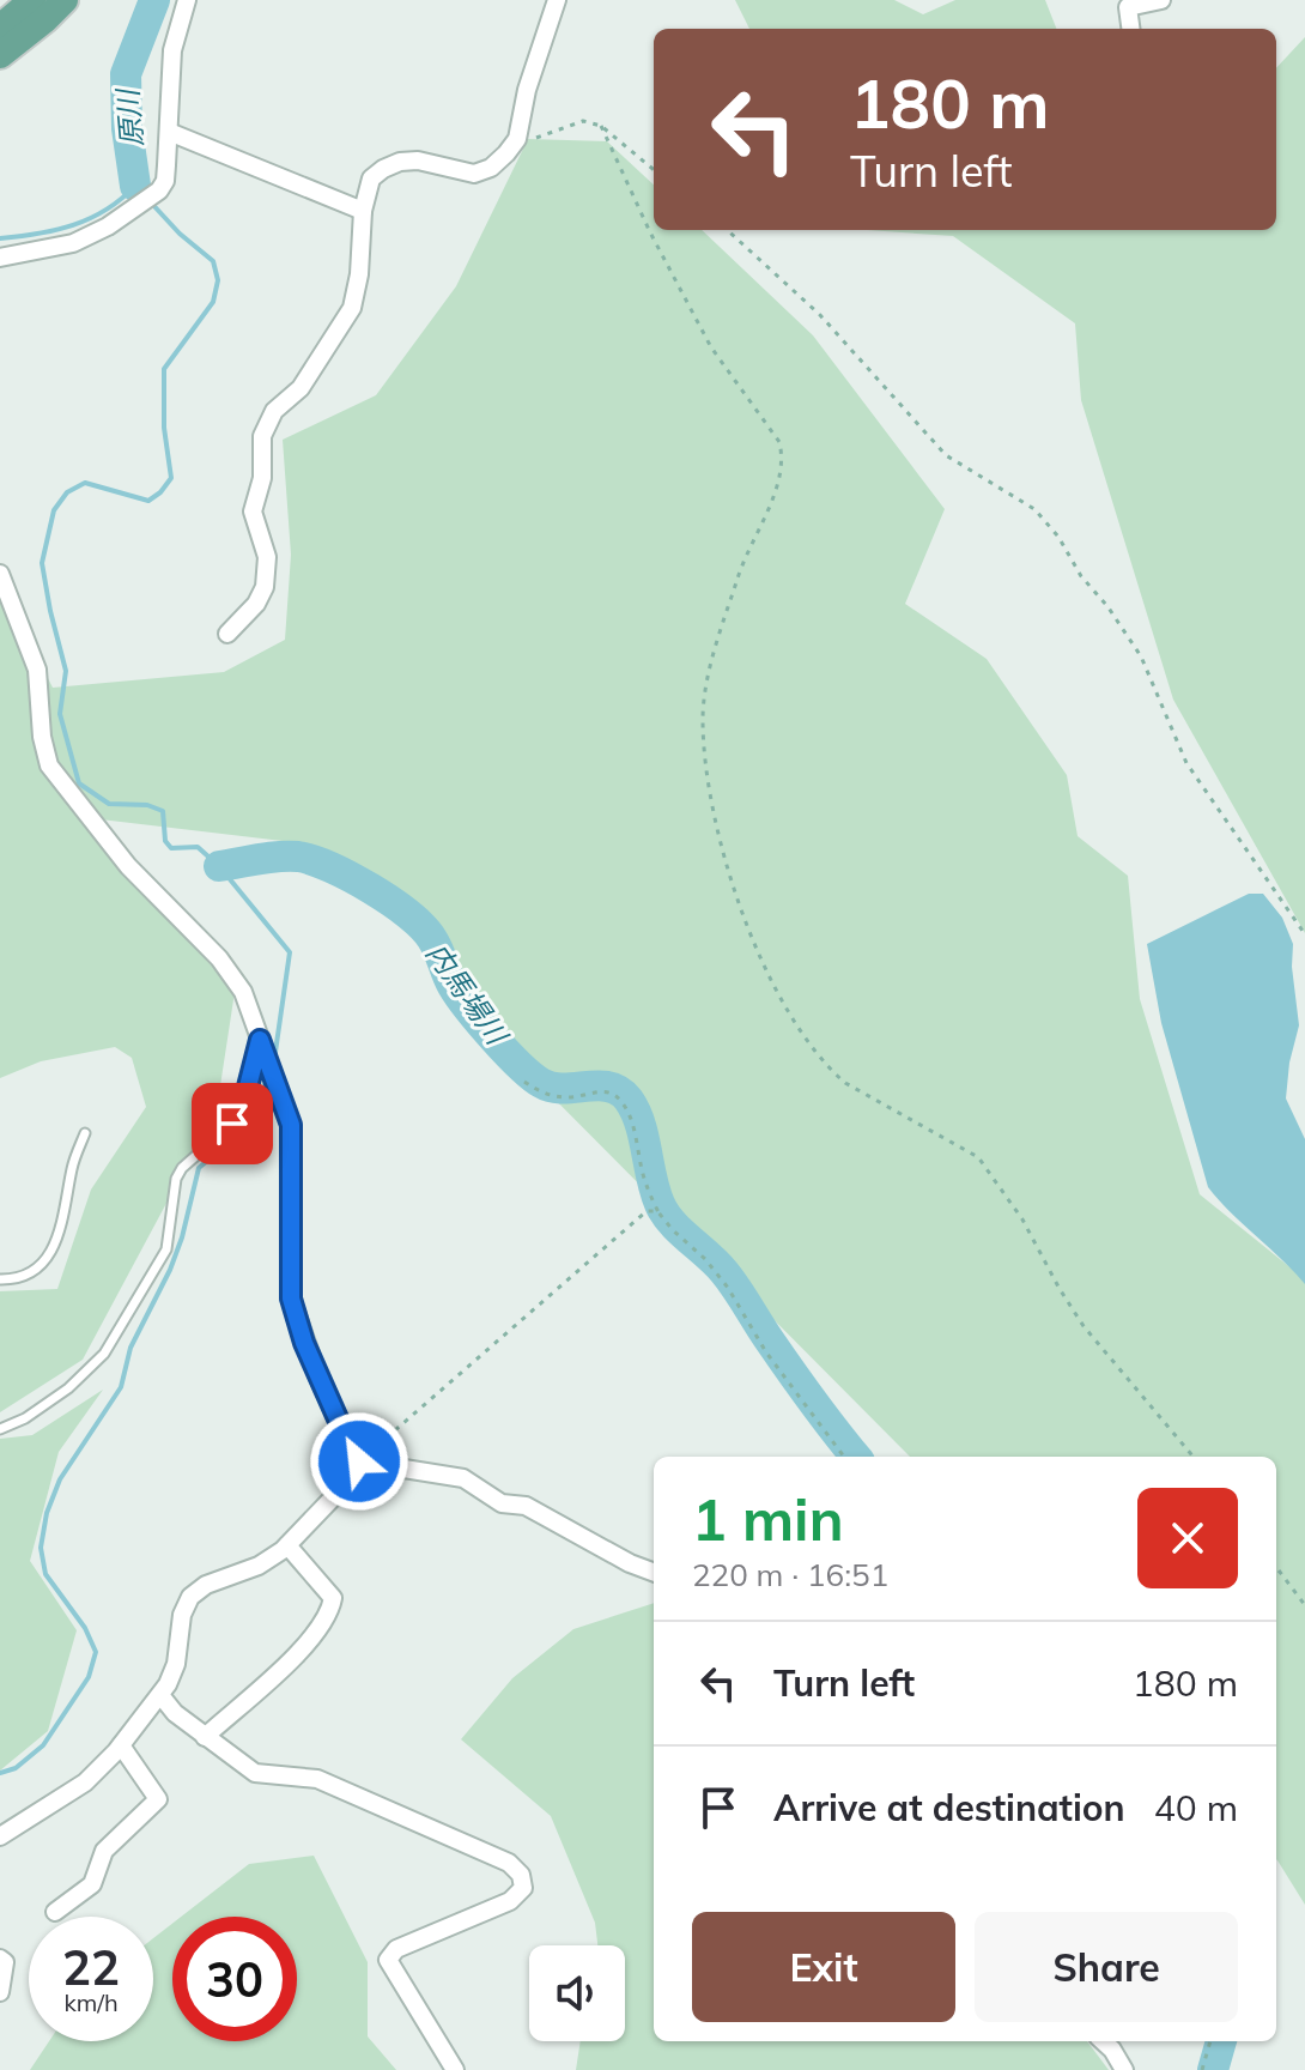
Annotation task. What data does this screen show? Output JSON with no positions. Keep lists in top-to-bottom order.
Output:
{
  "water": ["原川", "内馬場川"],
  "page": {
    "turn": ["180 m", "Turn left"],
    "heading": ["1 min", "220 m · 16:51"],
    "list": [
      {
        "name": "Turn left",
        "value": "180 m"
      },
      {
        "name": "Arrive at destination",
        "value": "40 m"
      }
    ],
    "buttons": ["Exit", "Share"],
    "speed": "22 km/h",
    "limit": "30"
  }
}
